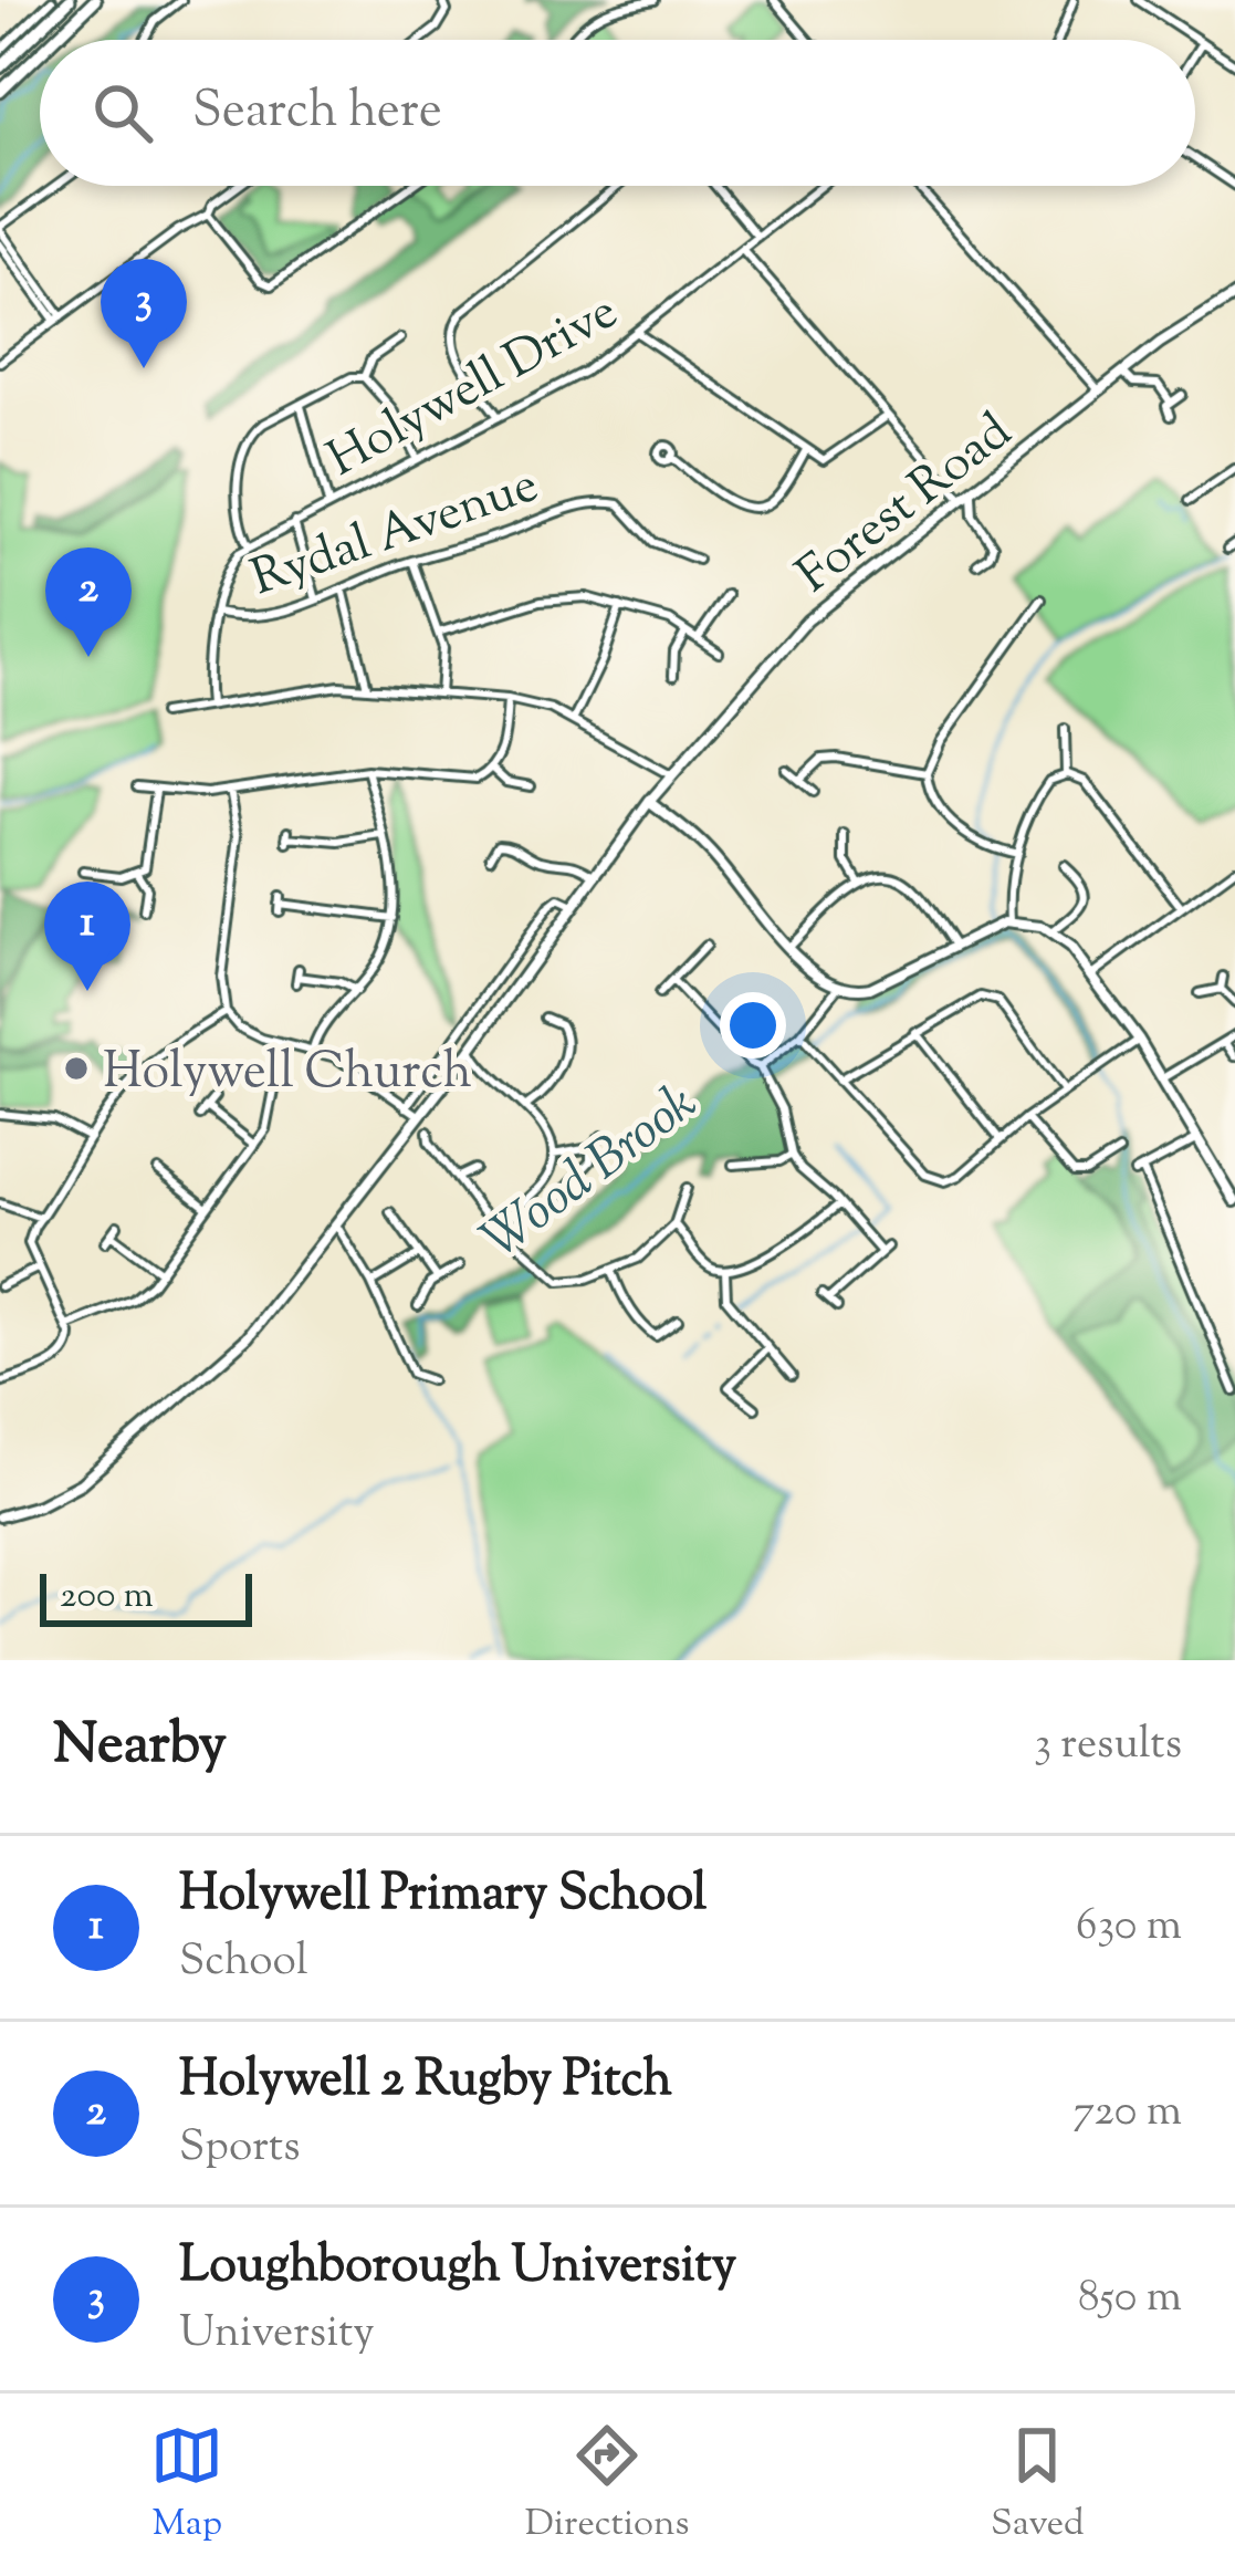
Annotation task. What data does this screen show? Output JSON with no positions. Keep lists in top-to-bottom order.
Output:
{
  "streets": {
    "street": ["Holywell Drive", "Forest Road", "Rydal Avenue"]
  },
  "water": ["Wood Brook"],
  "places": ["Holywell Church"],
  "scale_bar": "200 m",
  "page": {
    "search": "Search here",
    "pins": ["3", "2", "1"],
    "scale": "200 m",
    "heading": ["Nearby", "3 results"],
    "list": [
      {
        "mark": "1",
        "name": "Holywell Primary School",
        "note": "School",
        "value": "630 m"
      },
      {
        "mark": "2",
        "name": "Holywell 2 Rugby Pitch",
        "note": "Sports",
        "value": "720 m"
      },
      {
        "mark": "3",
        "name": "Loughborough University",
        "note": "University",
        "value": "850 m"
      }
    ],
    "nav": ["Map", "Directions", "Saved"]
  }
}
